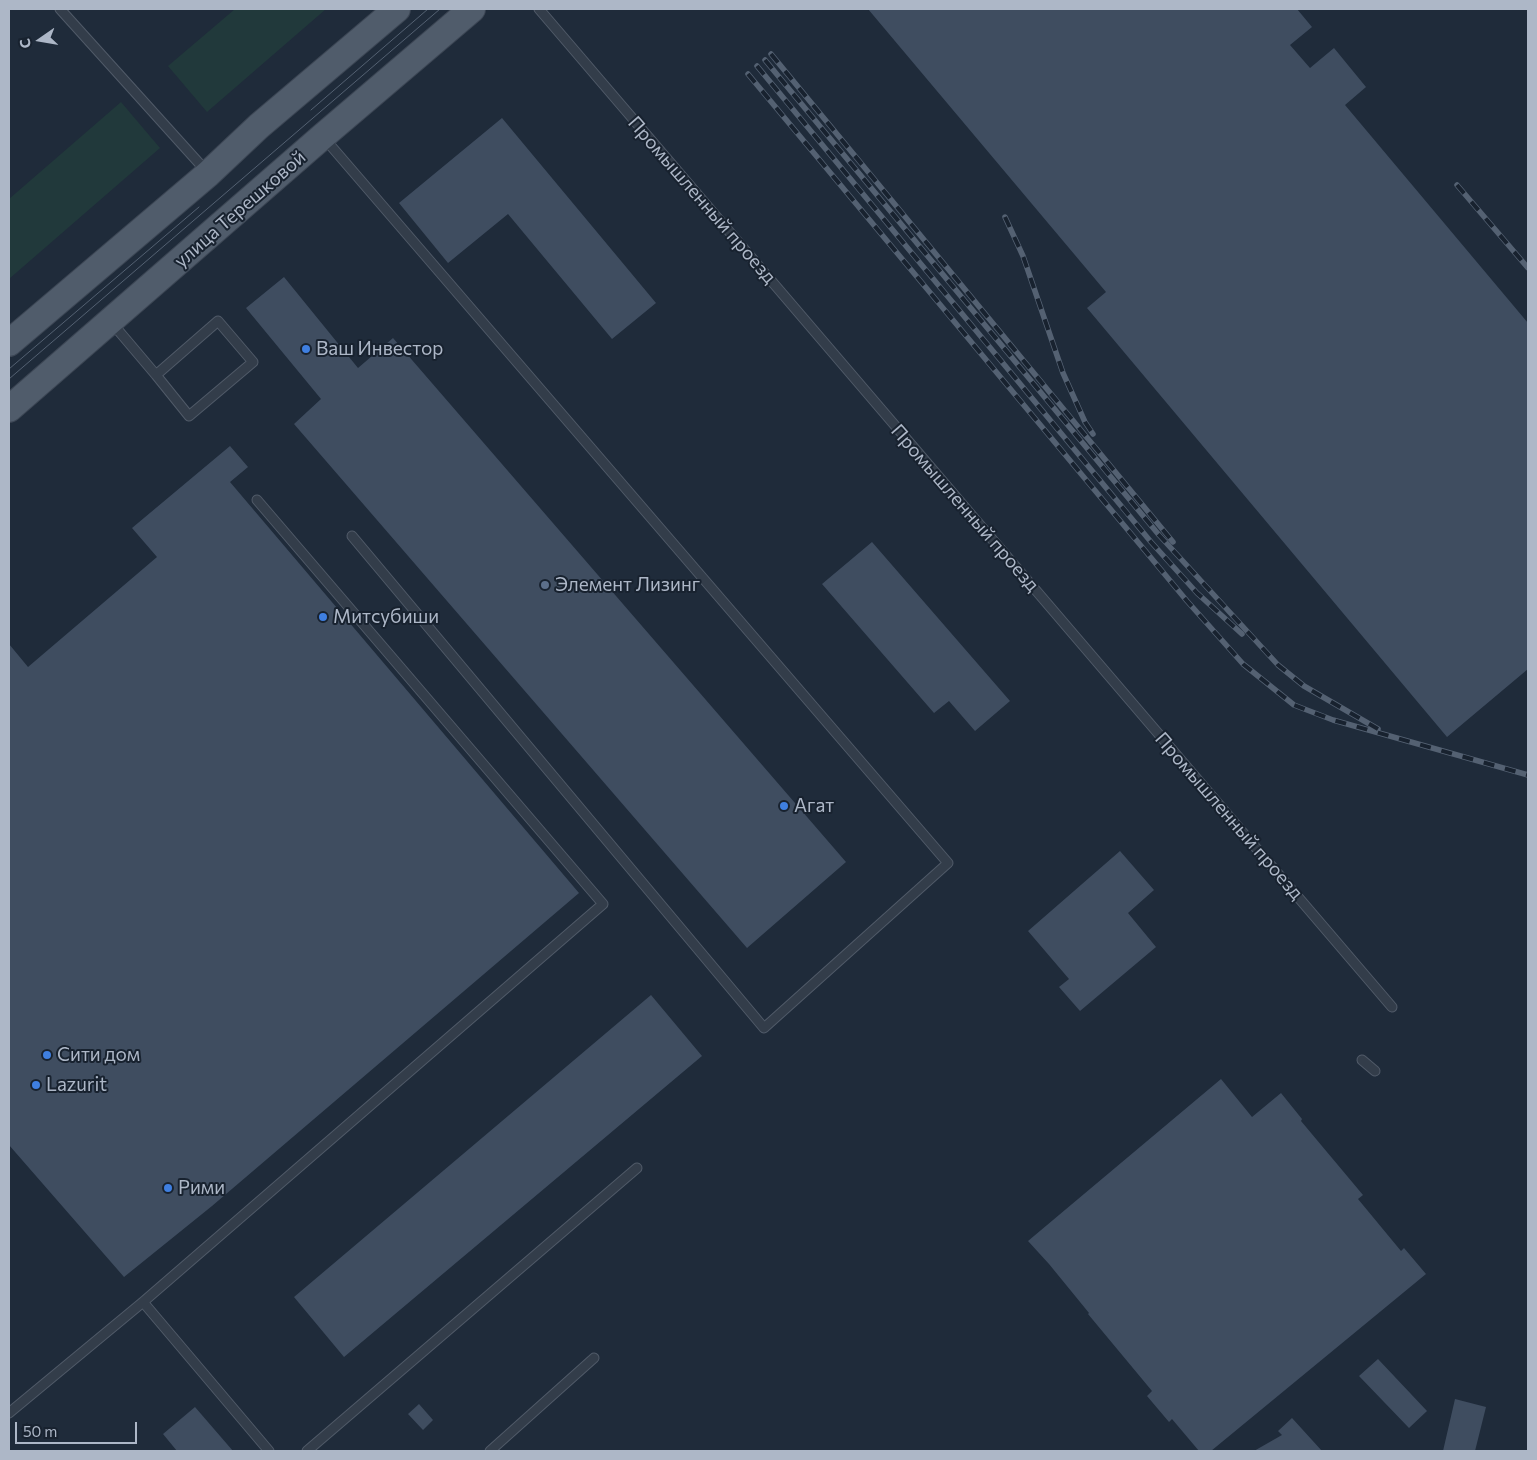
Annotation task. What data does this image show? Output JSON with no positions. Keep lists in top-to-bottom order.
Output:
{
  "streets": {
    "main road": ["улица Терешковой"],
    "lane": ["Промышленный проезд"]
  },
  "places": [
    "Ваш Инвестор",
    "Элемент Лизинг",
    "Митсубиши",
    "Агат",
    "Сити дом",
    "Lazurit",
    "Рими"
  ],
  "scale_bar": "50 m",
  "north": "left"
}
